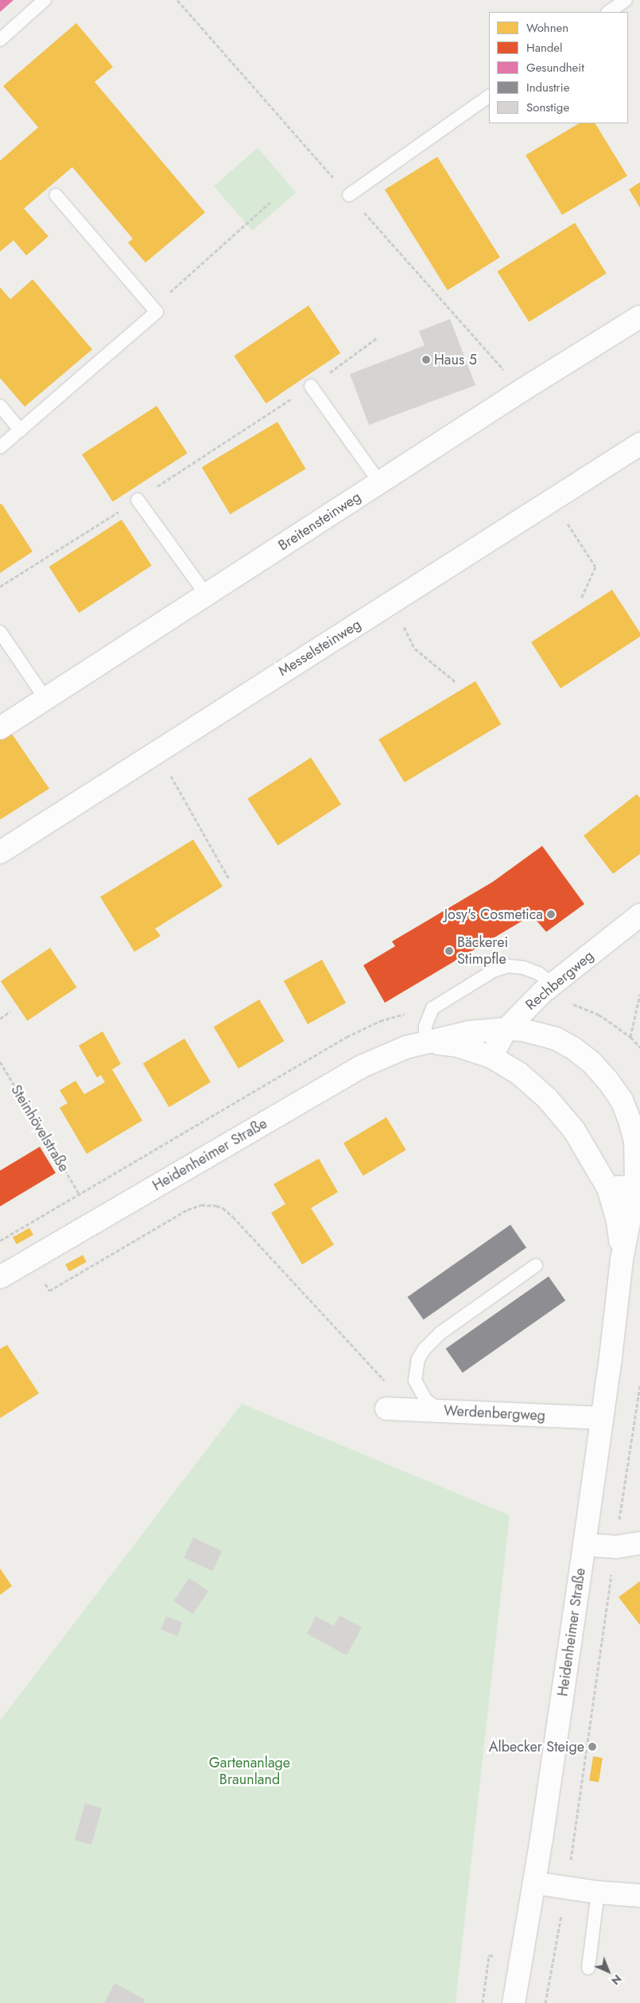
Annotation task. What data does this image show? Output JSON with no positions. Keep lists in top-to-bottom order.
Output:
{
  "streets": {
    "street": [
      "Breitensteinweg",
      "Messelsteinweg",
      "Rechbergweg",
      "Heidenheimer Straße",
      "Werdenbergweg"
    ],
    "path": ["Steinhövelstraße"]
  },
  "crossings": [
    ["Rechbergweg", "Heidenheimer Straße"],
    ["Heidenheimer Straße", "Werdenbergweg"]
  ],
  "parks": ["Gartenanlage Braunland"],
  "places": [
    "Haus 5",
    "Josy's Cosmetica",
    "Bäckerei Stimpfle",
    "Albecker Steige"
  ],
  "legend": [
    "Wohnen",
    "Handel",
    "Gesundheit",
    "Industrie",
    "Sonstige"
  ],
  "north": "bottom right"
}
